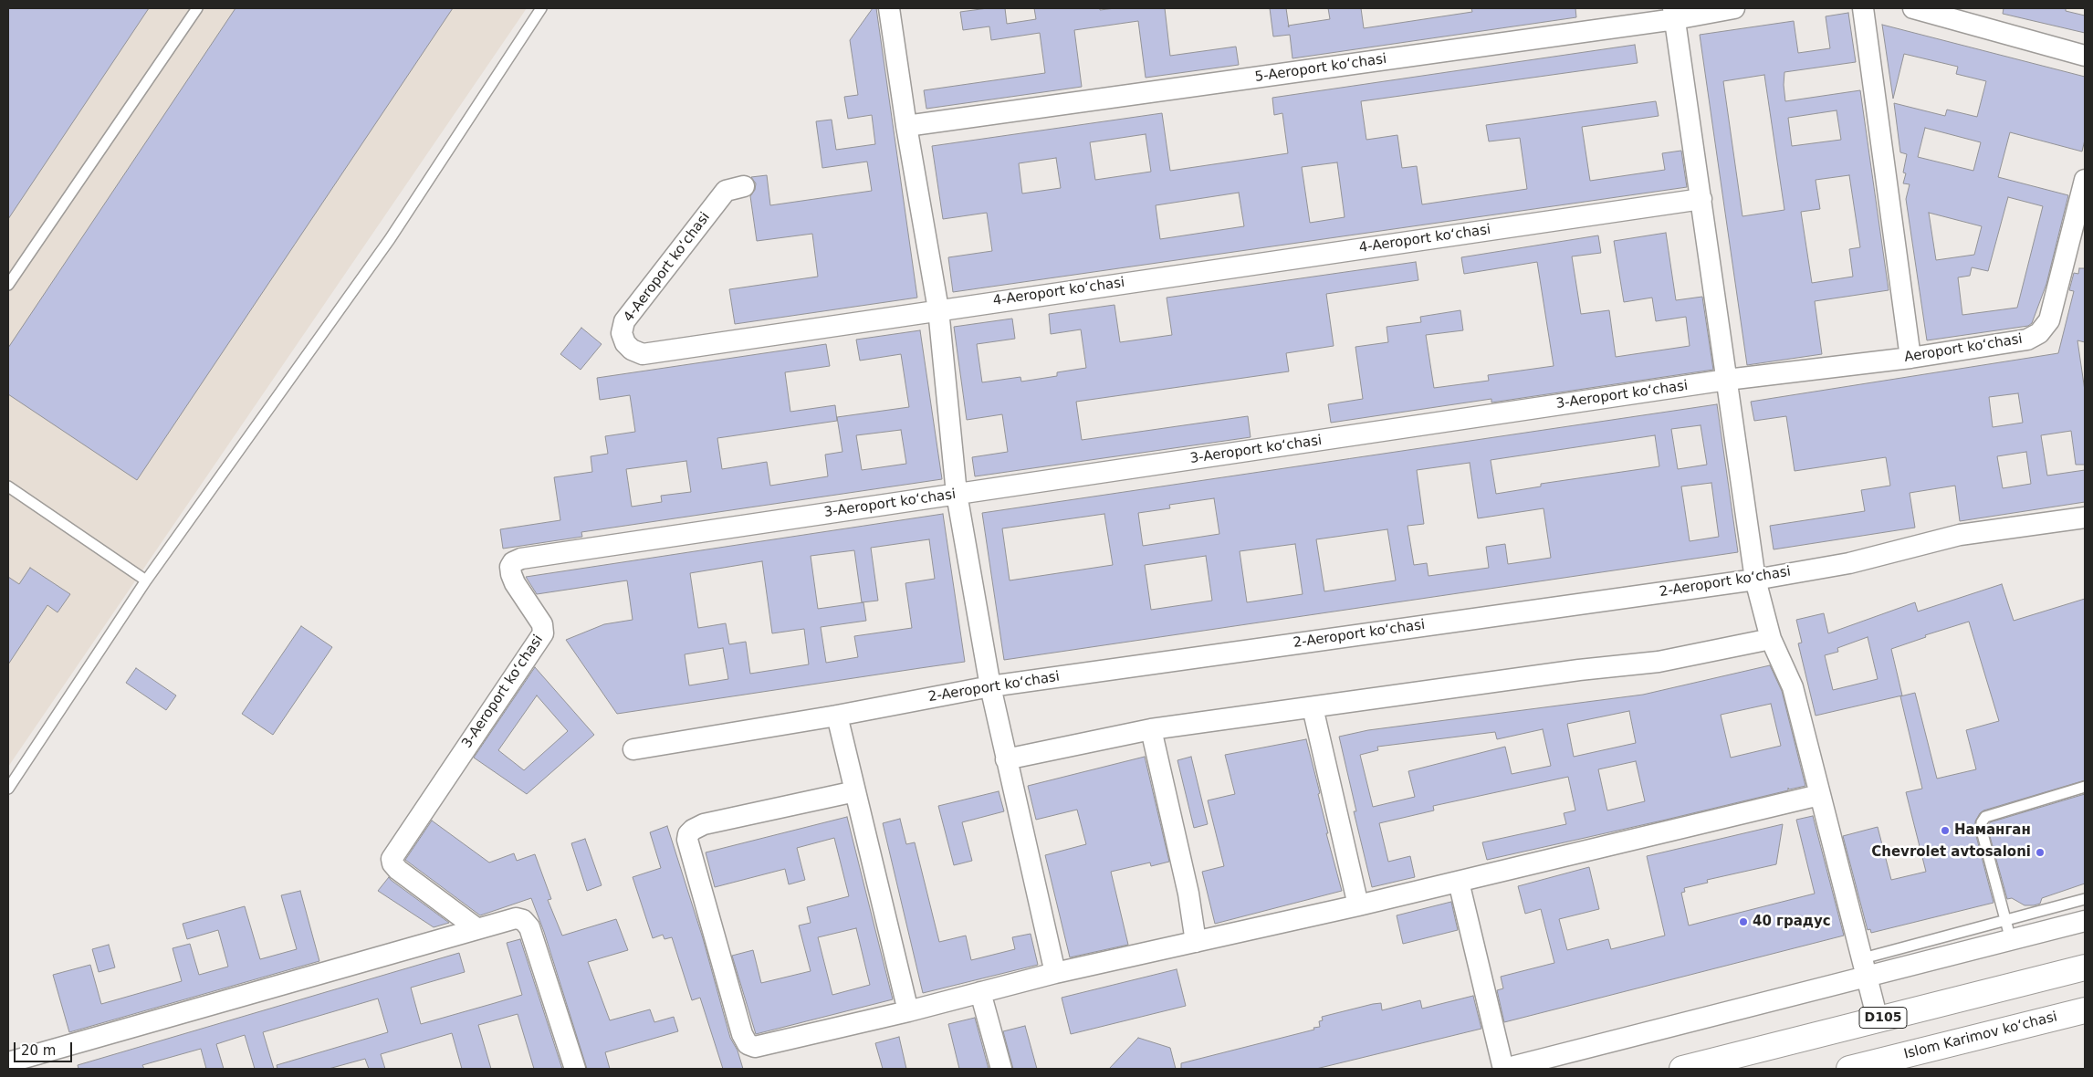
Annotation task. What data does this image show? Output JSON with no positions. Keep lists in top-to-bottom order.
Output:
{
  "streets": {
    "highway": ["D105", "Islom Karimov koʻchasi"],
    "street": [
      "5-Aeroport koʻchasi",
      "4-Aeroport koʻchasi",
      "Aeroport koʻchasi",
      "3-Aeroport koʻchasi",
      "2-Aeroport koʻchasi"
    ]
  },
  "crossings": [
    ["Aeroport koʻchasi", "3-Aeroport koʻchasi"]
  ],
  "places": ["Наманган", "Chevrolet avtosaloni", "40 градус"],
  "scale_bar": "20 m"
}
